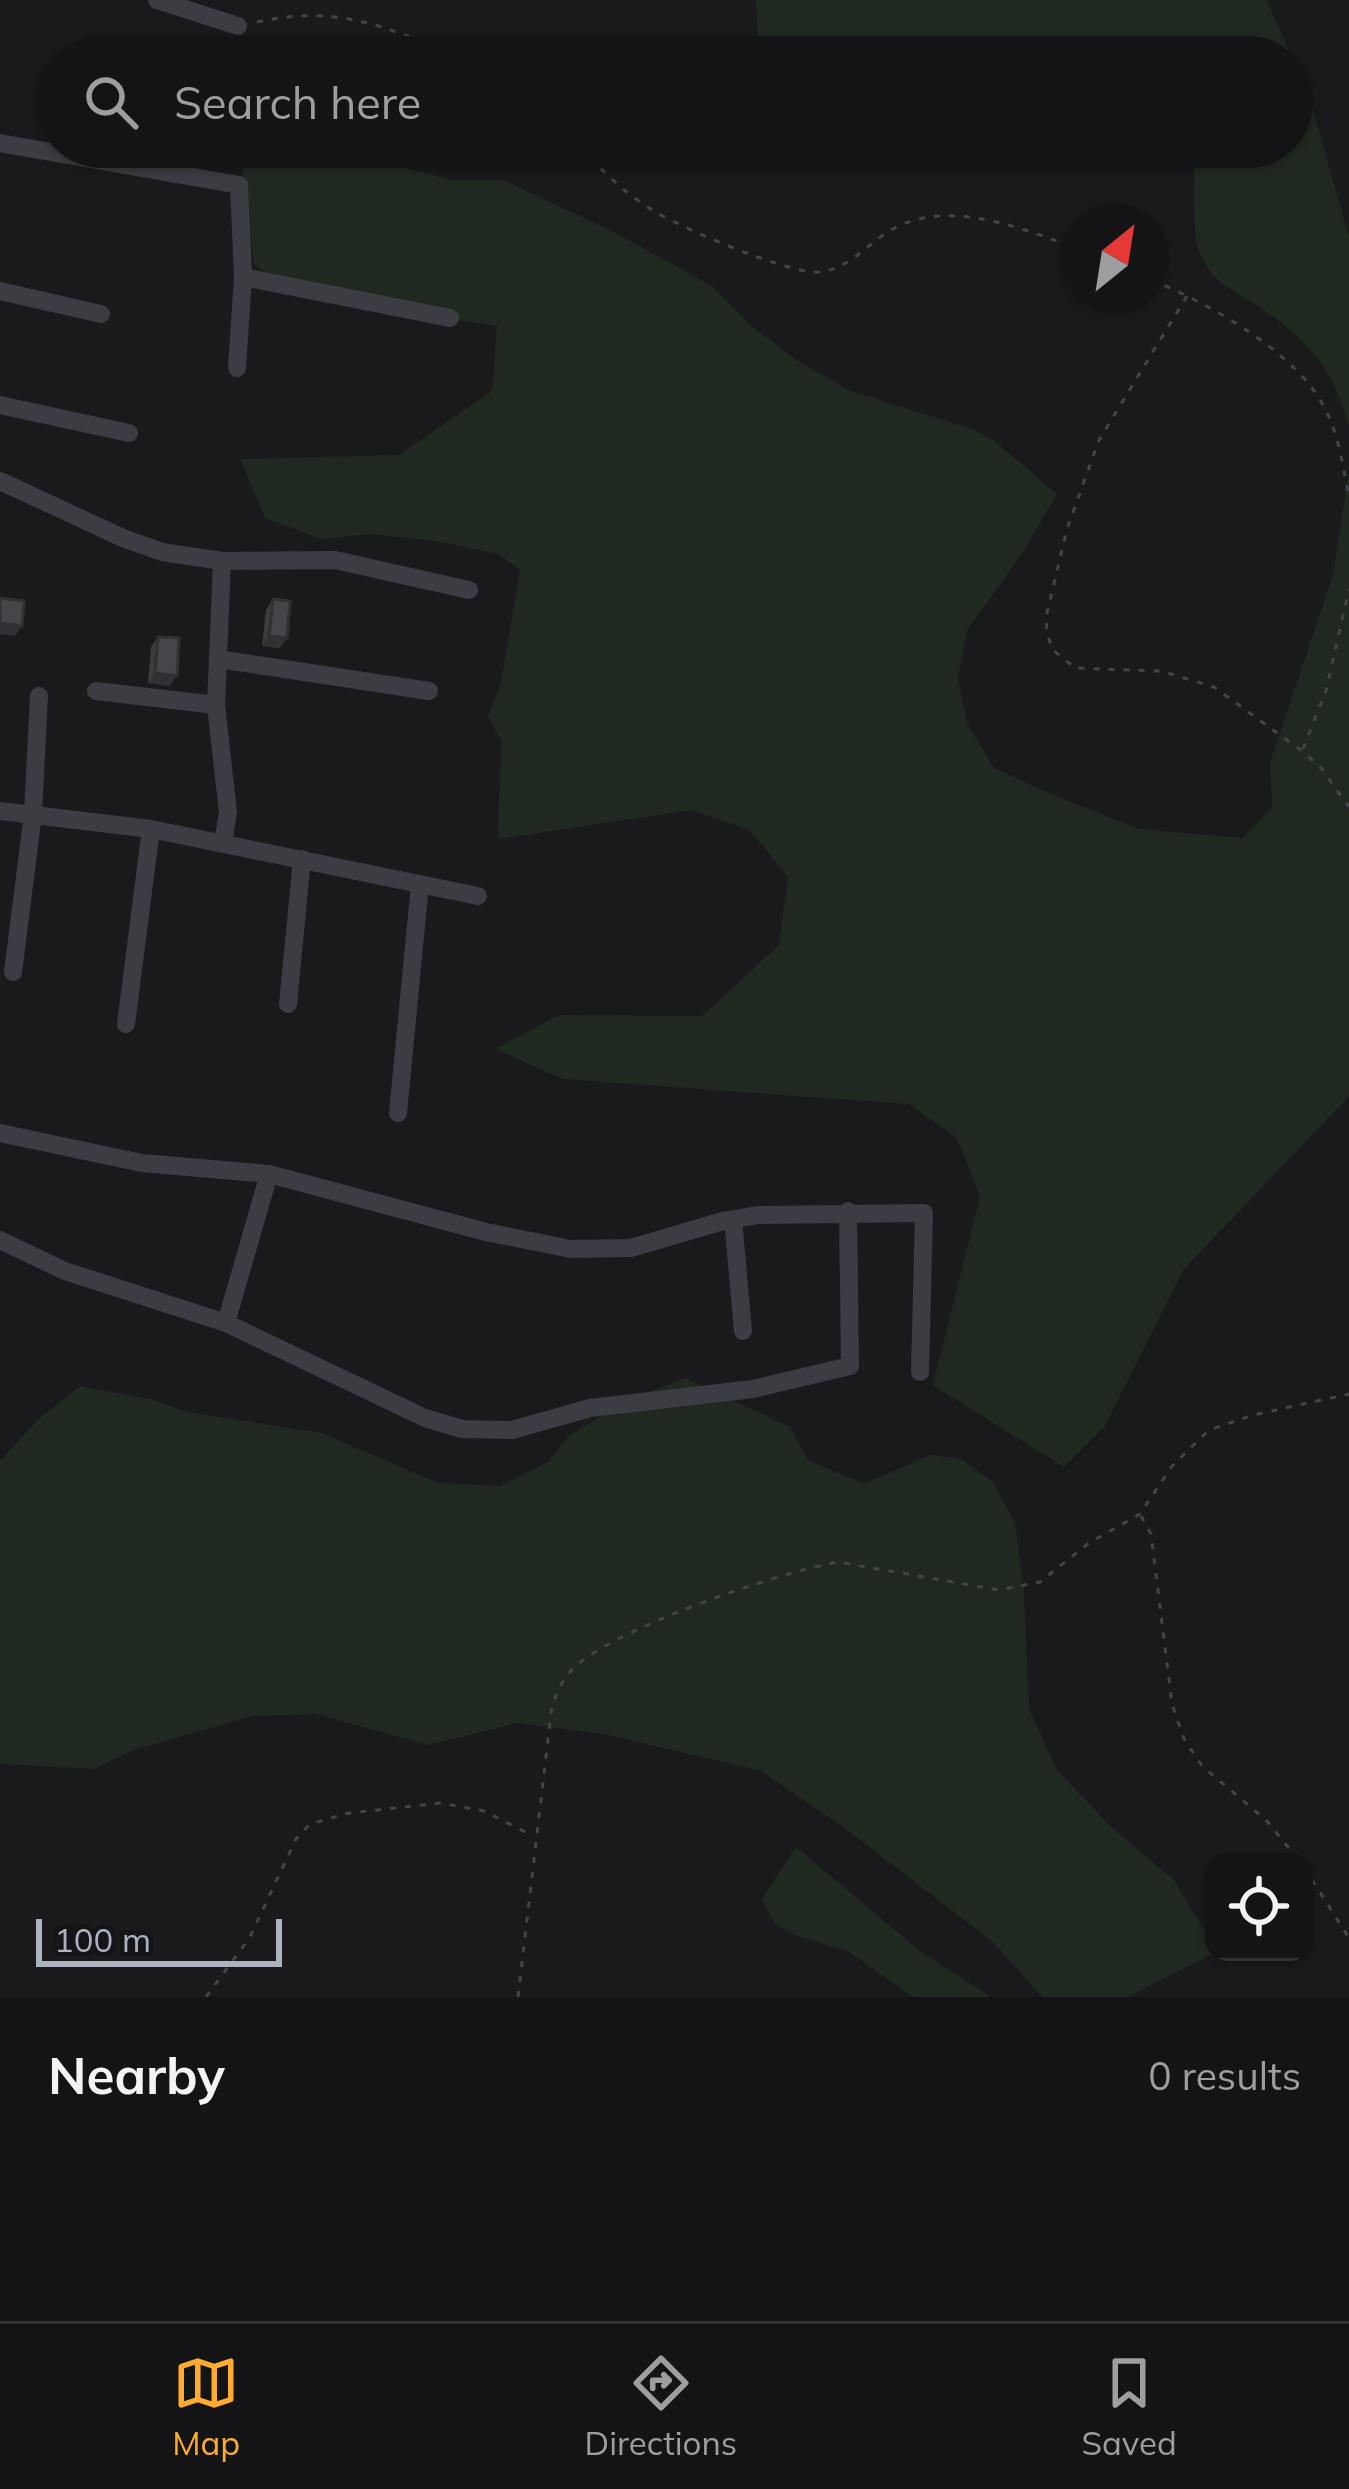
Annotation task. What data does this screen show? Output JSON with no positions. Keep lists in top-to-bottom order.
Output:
{
  "scale_bar": "100 m",
  "north": "top right",
  "page": {
    "search": "Search here",
    "scale": "100 m",
    "heading": ["Nearby", "0 results"],
    "nav": ["Map", "Directions", "Saved"]
  }
}
